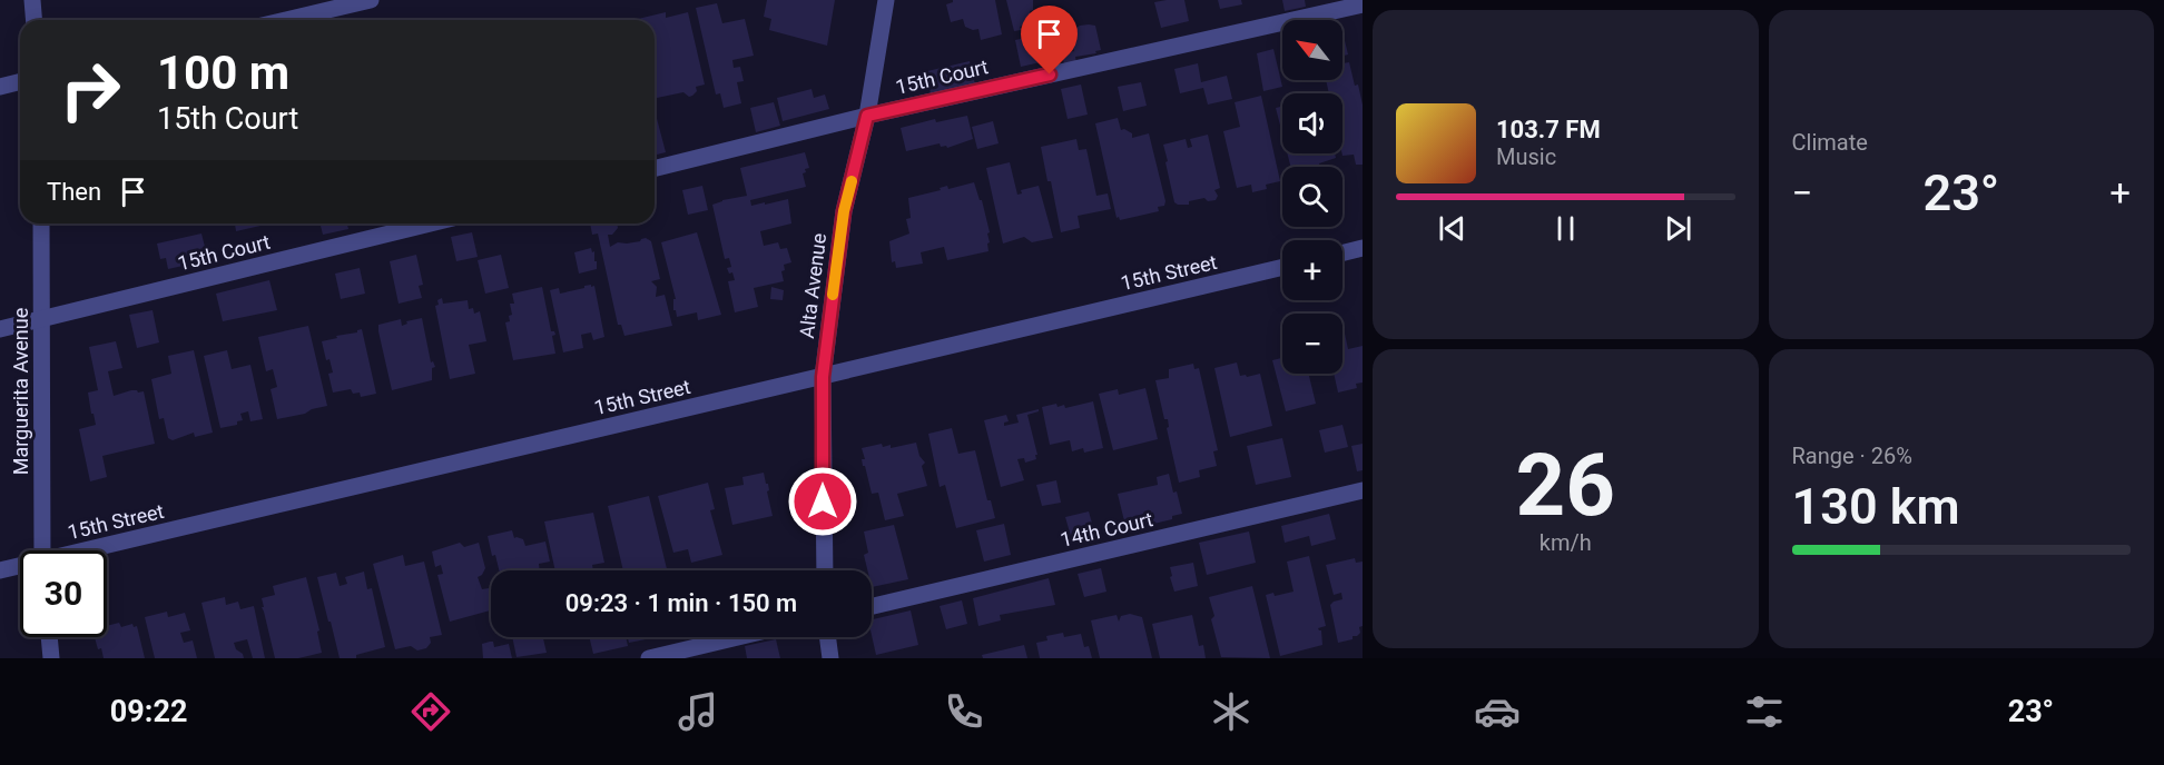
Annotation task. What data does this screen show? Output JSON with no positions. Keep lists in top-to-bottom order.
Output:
{
  "streets": {
    "street": [
      "15th Court",
      "15th Street",
      "Alta Avenue",
      "Marguerita Avenue",
      "14th Court"
    ]
  },
  "crossings": [
    ["15th Court", "Alta Avenue"],
    ["15th Court", "Marguerita Avenue"],
    ["15th Street", "Alta Avenue"]
  ],
  "north": "top left",
  "page": {
    "tile": [
      "Climate",
      ["26", "km/h"],
      ["Range · 26%", "130 km"]
    ],
    "map_buttons": ["+", "−"],
    "turn": ["100 m", "15th Court"],
    "song": ["103.7 FM", "Music"],
    "then": "Then",
    "heat": ["−", "23°", "+"],
    "limit": "30",
    "trip": "09:23 · 1 min · 150 m",
    "tabs": ["09:22", "23°"]
  }
}
